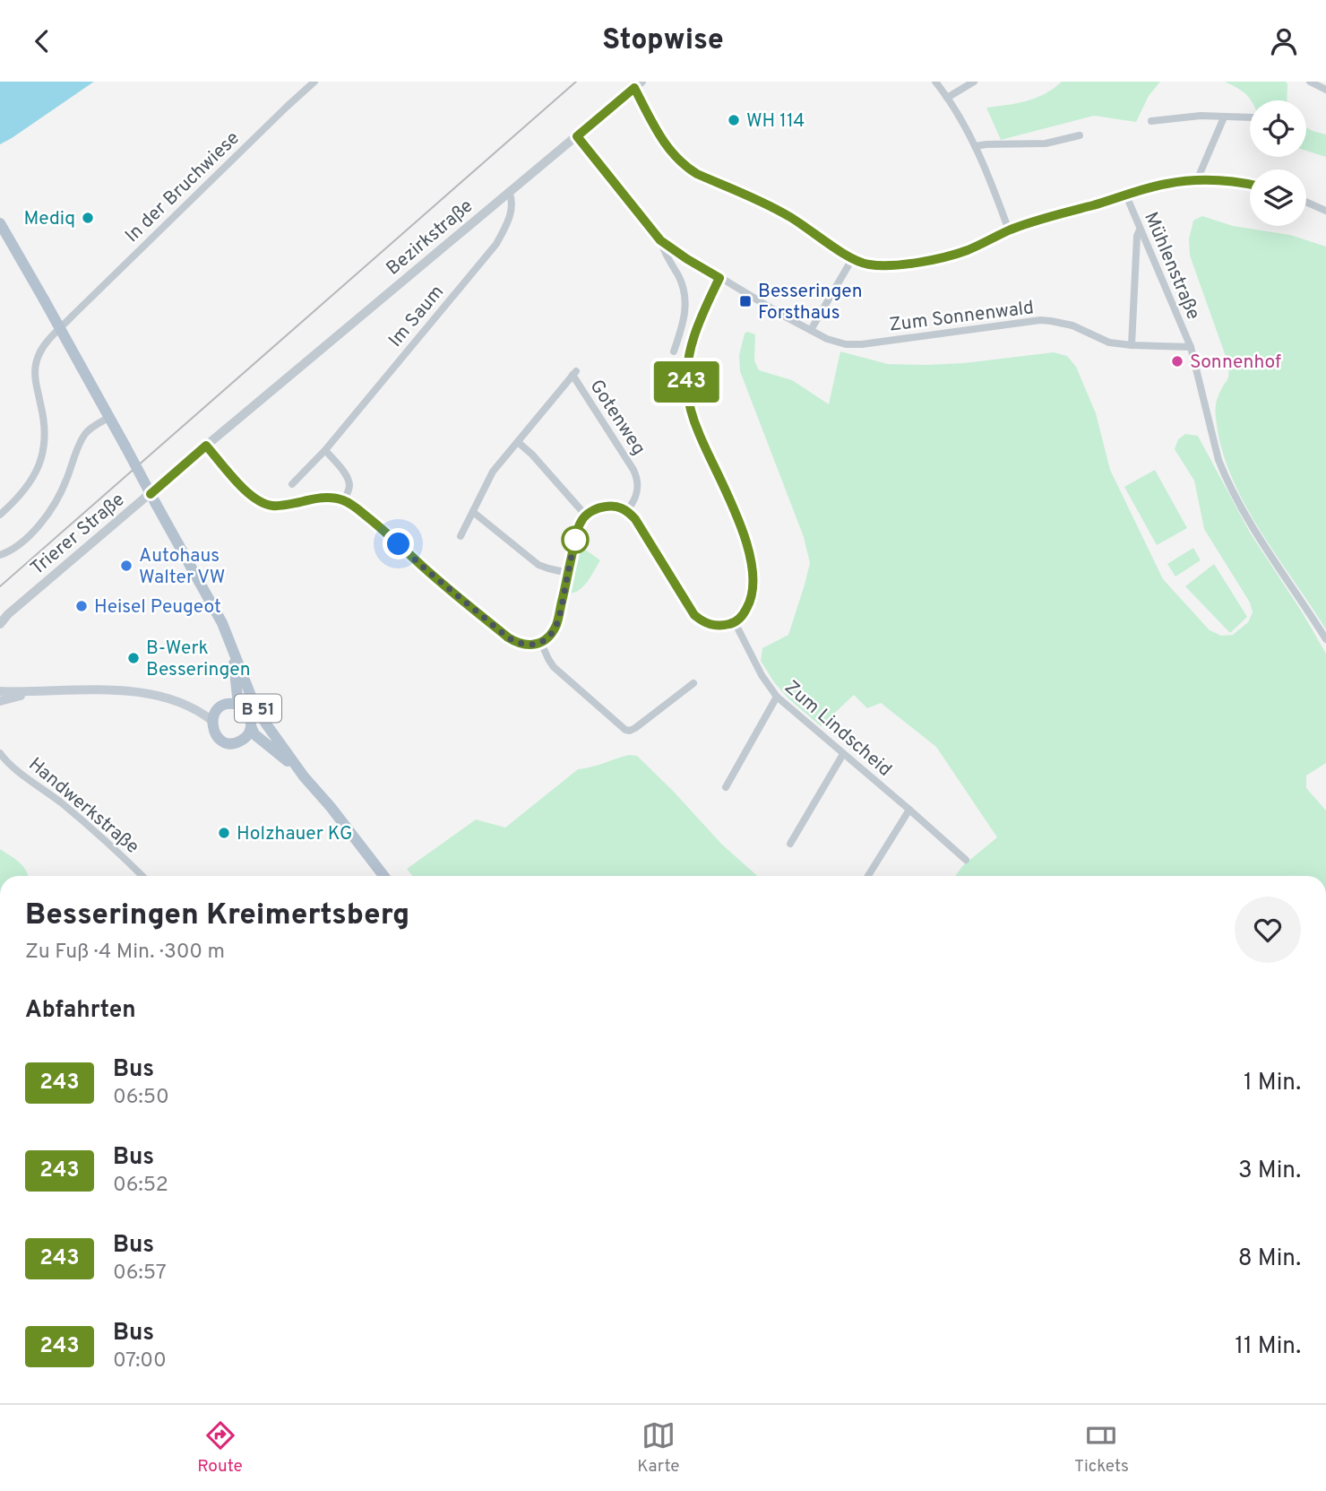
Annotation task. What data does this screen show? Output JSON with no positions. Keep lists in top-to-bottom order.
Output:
{
  "streets": {
    "main road": ["B 51"],
    "street": [
      "In der Bruchwiese",
      "Bezirkstraße",
      "Mühlenstraße",
      "Im Saum",
      "Zum Sonnenwald",
      "Gotenweg",
      "Trierer Straße",
      "Zum Lindscheid",
      "Handwerkstraße"
    ]
  },
  "crossings": [
    ["Bezirkstraße", "Mühlenstraße"],
    ["Bezirkstraße", "Im Saum"],
    ["Bezirkstraße", "Zum Sonnenwald"],
    ["Bezirkstraße", "Trierer Straße"],
    ["Mühlenstraße", "Zum Sonnenwald"]
  ],
  "places": {
    "other": [
      "WH 114",
      "Mediq",
      "Sonnenhof",
      "Autohaus Walter VW",
      "Heisel Peugeot",
      "B-Werk Besseringen",
      "Holzhauer KG"
    ],
    "transit": ["Besseringen Forsthaus"]
  },
  "lines": ["bus line 243"],
  "page": {
    "header": "Stopwise",
    "on_map": "243",
    "heading": [
      ["Besseringen Kreimertsberg", "Zu Fuß · 4 Min. · 300 m"],
      "Abfahrten"
    ],
    "list": [
      {
        "mark": "243",
        "name": "Bus",
        "note": "06:50",
        "value": "1 Min."
      },
      {
        "mark": "243",
        "name": "Bus",
        "note": "06:52",
        "value": "3 Min."
      },
      {
        "mark": "243",
        "name": "Bus",
        "note": "06:57",
        "value": "8 Min."
      },
      {
        "mark": "243",
        "name": "Bus",
        "note": "07:00",
        "value": "11 Min."
      }
    ],
    "tabs": ["Route", "Karte", "Tickets"]
  }
}
